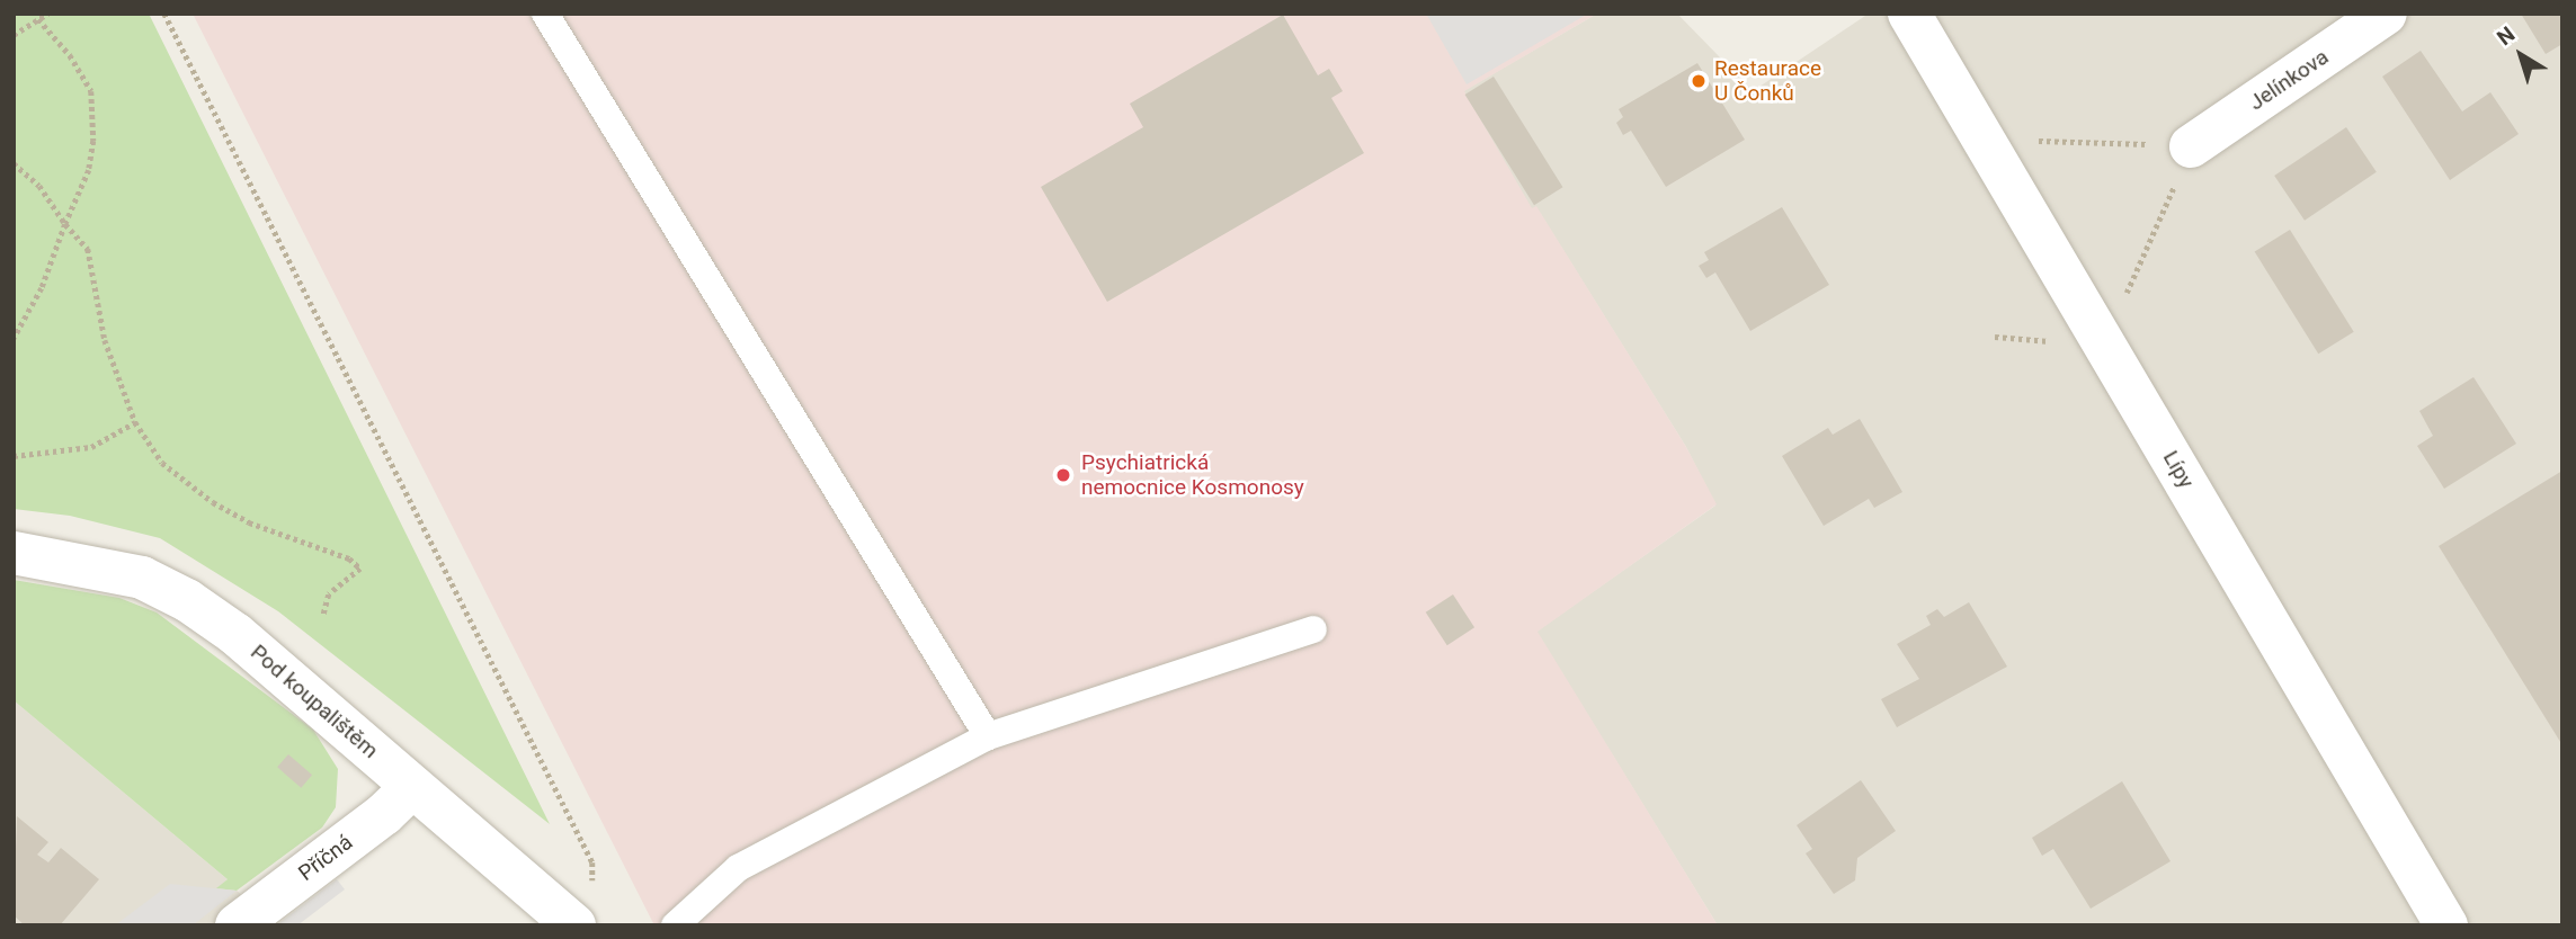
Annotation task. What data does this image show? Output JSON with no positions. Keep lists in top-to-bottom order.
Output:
{
  "streets": {
    "street": [
      "Jelínkova",
      "Lípy",
      "Pod koupalištěm",
      "Příčná"
    ]
  },
  "crossings": [
    ["Pod koupalištěm", "Příčná"]
  ],
  "places": ["Restaurace U Čonků", "Psychiatrická nemocnice Kosmonosy"],
  "north": "top left"
}
